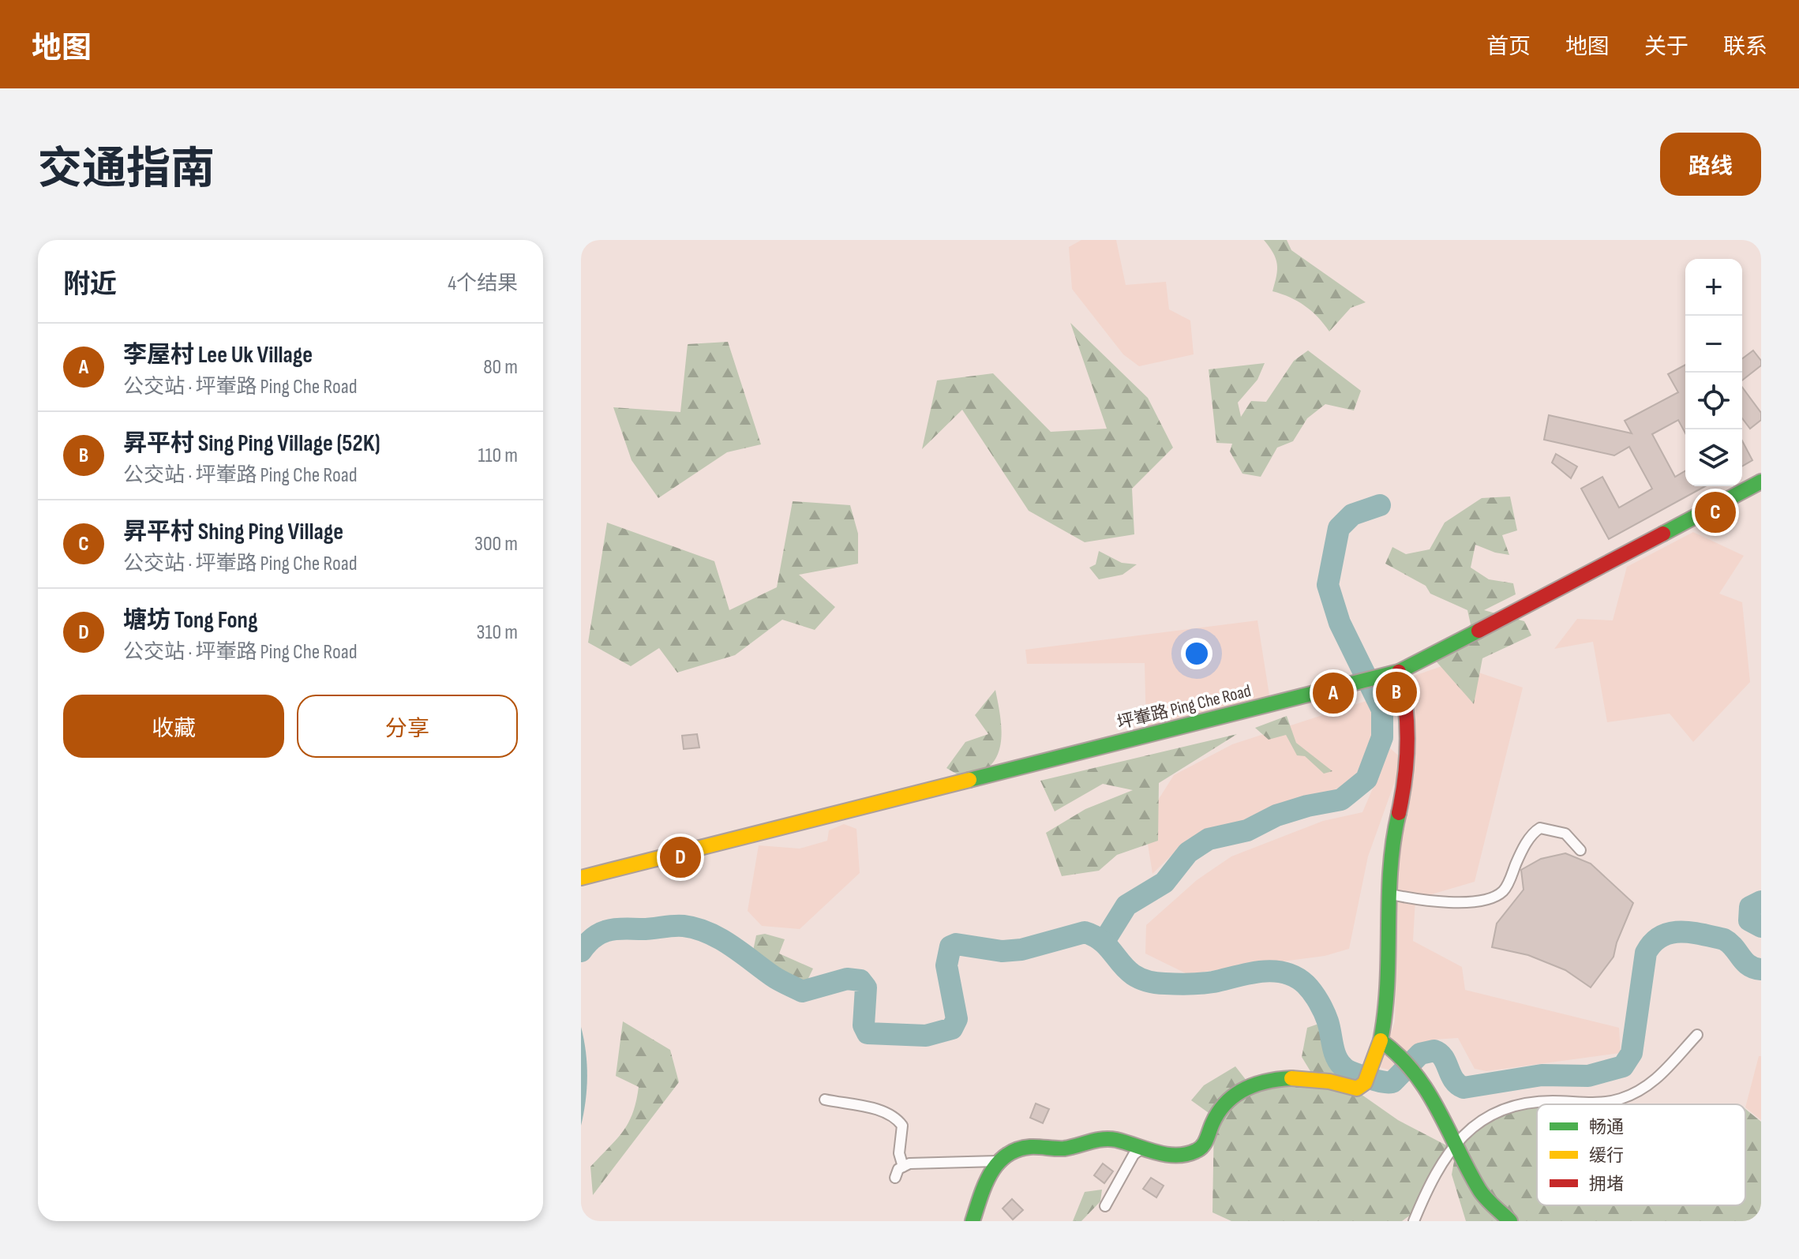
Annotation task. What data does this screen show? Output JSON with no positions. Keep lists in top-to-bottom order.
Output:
{
  "streets": {
    "street": ["坪輋路 Ping Che Road"]
  },
  "legend": ["畅通", "缓行", "拥堵"],
  "page": {
    "header": "地图",
    "nav": [
      "首页",
      "地图",
      "关于",
      "联系"
    ],
    "title": "交通指南",
    "buttons": [
      "路线",
      ["收藏", "分享"]
    ],
    "heading": ["附近", "4个结果"],
    "map_buttons": ["+", "−"],
    "list": [
      {
        "mark": "A",
        "name": "李屋村 Lee Uk Village",
        "note": "公交站 · 坪輋路 Ping Che Road",
        "value": "80 m"
      },
      {
        "mark": "B",
        "name": "昇平村 Sing Ping Village (52K)",
        "note": "公交站 · 坪輋路 Ping Che Road",
        "value": "110 m"
      },
      {
        "mark": "C",
        "name": "昇平村 Shing Ping Village",
        "note": "公交站 · 坪輋路 Ping Che Road",
        "value": "300 m"
      },
      {
        "mark": "D",
        "name": "塘坊 Tong Fong",
        "note": "公交站 · 坪輋路 Ping Che Road",
        "value": "310 m"
      }
    ],
    "pins": [
      "C",
      "B",
      "A",
      "D"
    ]
  }
}
